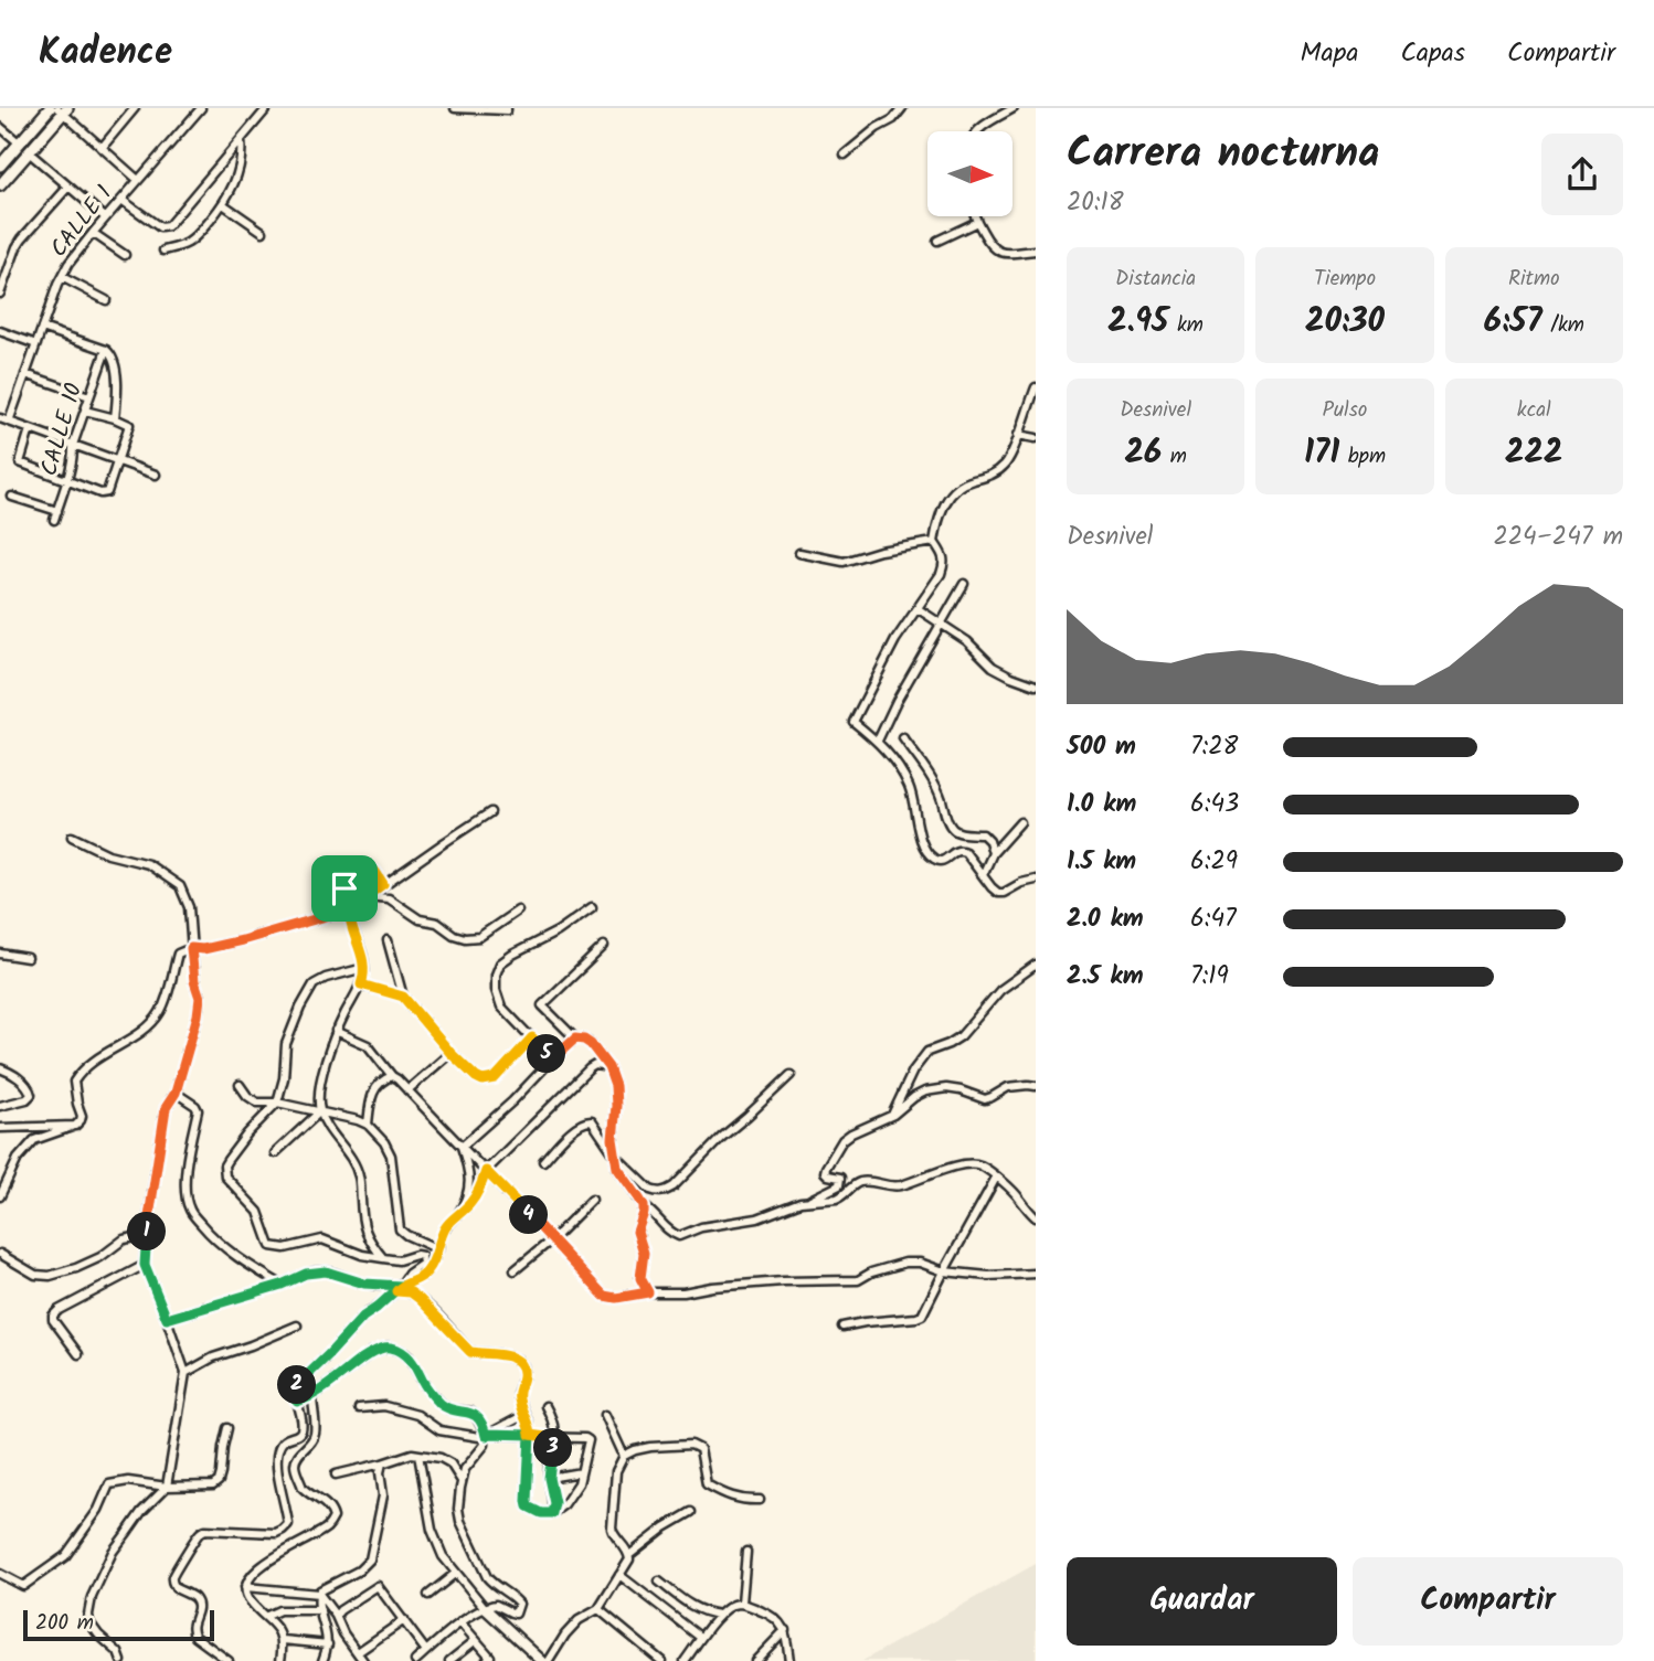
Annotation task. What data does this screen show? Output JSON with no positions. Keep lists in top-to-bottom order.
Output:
{
  "streets": {
    "street": ["CALLE 1", "CALLE 10"]
  },
  "scale_bar": "200 m",
  "north": "right",
  "page": {
    "header": "Kadence",
    "nav": ["Mapa", "Capas", "Compartir"],
    "heading": ["Carrera nocturna", "20:18"],
    "stats": [
      ["Distancia", "2.95 km"],
      ["Tiempo", "20:30"],
      ["Ritmo", "6:57 /km"],
      ["Desnivel", "26 m"],
      ["Pulso", "171 bpm"],
      ["kcal", "222"]
    ],
    "chart": ["Desnivel", "224–247 m"],
    "list": [
      {
        "name": "500 m",
        "note": "7:28"
      },
      {
        "name": "1.0 km",
        "note": "6:43"
      },
      {
        "name": "1.5 km",
        "note": "6:29"
      },
      {
        "name": "2.0 km",
        "note": "6:47"
      },
      {
        "name": "2.5 km",
        "note": "7:19"
      }
    ],
    "pins": [
      "5",
      "4",
      "1",
      "2",
      "3"
    ],
    "buttons": ["Guardar", "Compartir"],
    "scale": "200 m"
  }
}
